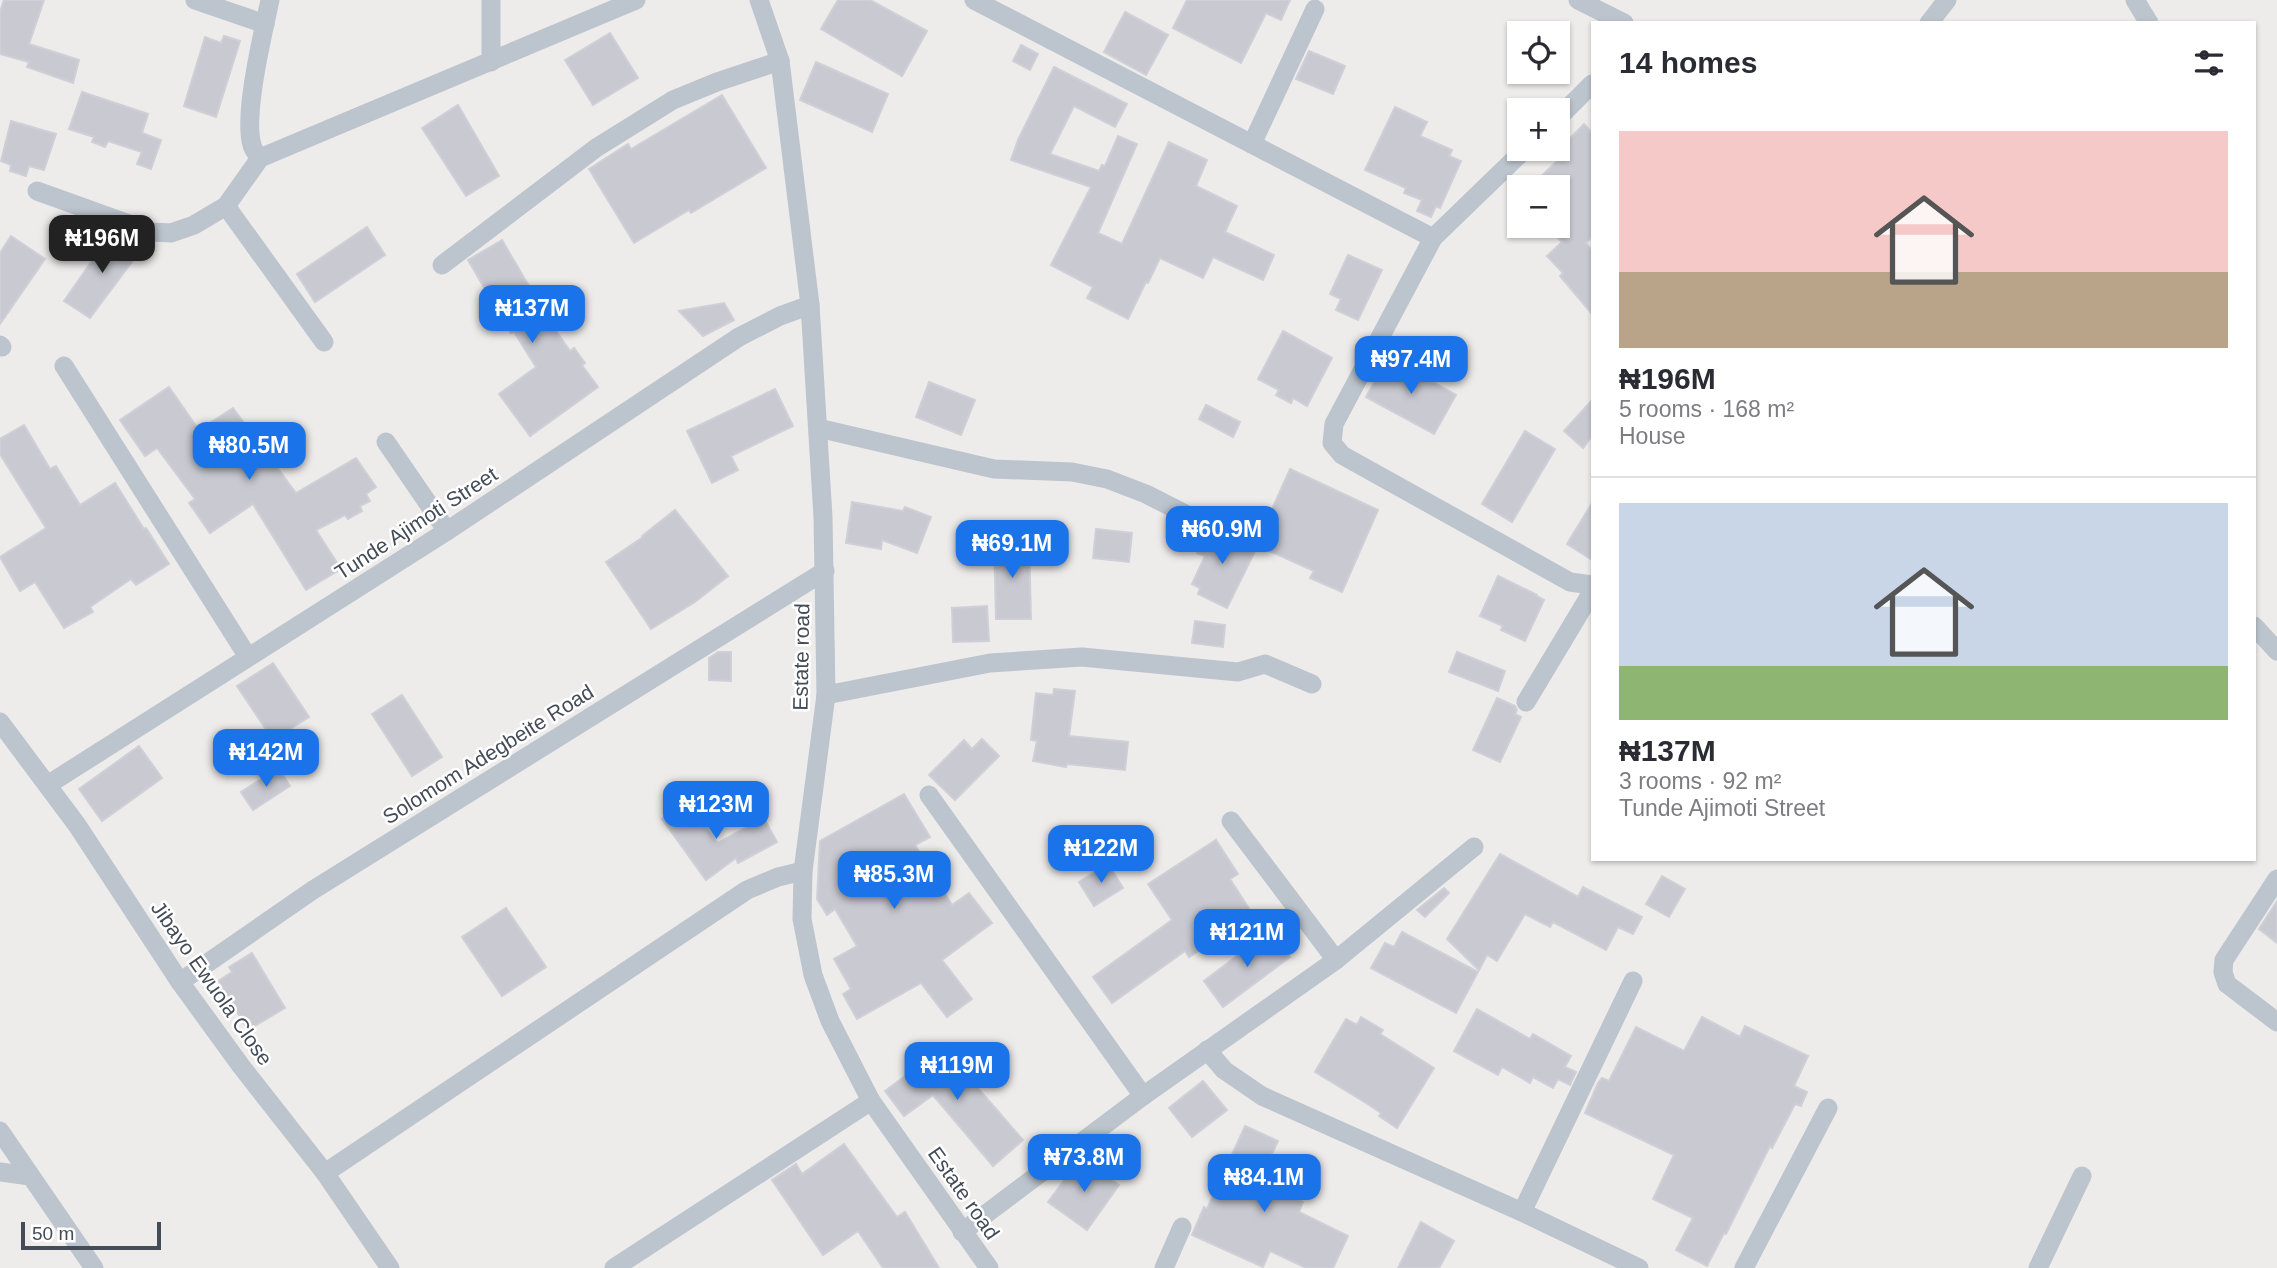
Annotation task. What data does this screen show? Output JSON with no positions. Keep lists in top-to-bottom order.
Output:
{
  "streets": {
    "street": [
      "Tunde Ajimoti Street",
      "Estate road",
      "Solomom Adegbeite Road",
      "Jibayo Ewuola Close"
    ]
  },
  "crossings": [
    ["Tunde Ajimoti Street", "Estate road"],
    ["Tunde Ajimoti Street", "Jibayo Ewuola Close"],
    ["Estate road", "Solomom Adegbeite Road"],
    ["Solomom Adegbeite Road", "Jibayo Ewuola Close"]
  ],
  "scale_bar": "50 m",
  "page": {
    "map_buttons": ["+", "−"],
    "heading": "14 homes",
    "list": [
      {
        "name": "₦196M",
        "note": "5 rooms · 168 m² · House"
      },
      {
        "name": "₦137M",
        "note": "3 rooms · 92 m² · Tunde Ajimoti Street"
      }
    ],
    "price": [
      "₦196M",
      "₦137M",
      "₦97.4M",
      "₦80.5M",
      "₦60.9M",
      "₦69.1M",
      "₦142M",
      "₦123M",
      "₦122M",
      "₦85.3M",
      "₦121M",
      "₦119M",
      "₦73.8M",
      "₦84.1M"
    ],
    "scale": "50 m"
  }
}
